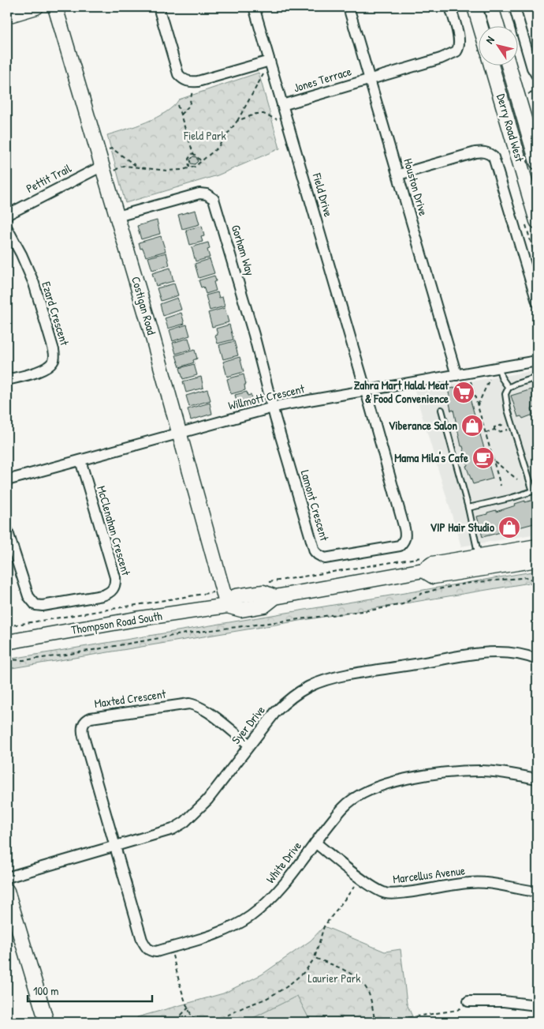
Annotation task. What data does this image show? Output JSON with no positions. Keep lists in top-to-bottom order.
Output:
{
  "streets": {
    "main road": ["Derry Road West", "Costigan Road", "Thompson Road South"],
    "street": [
      "Jones Terrace",
      "Pettit Trail",
      "Houston Drive",
      "Field Drive",
      "Gorham Way",
      "Ezard Crescent",
      "Willmott Crescent",
      "Lamont Crescent",
      "McClenahan Crescent",
      "Maxted Crescent",
      "Syer Drive",
      "White Drive",
      "Marcellus Avenue"
    ]
  },
  "crossings": [
    ["Jones Terrace", "Houston Drive"],
    ["Jones Terrace", "Field Drive"],
    ["Pettit Trail", "Costigan Road"],
    ["Houston Drive", "Willmott Crescent"],
    ["Field Drive", "Willmott Crescent"],
    ["Field Drive", "Lamont Crescent"],
    ["Gorham Way", "Costigan Road"],
    ["Gorham Way", "Willmott Crescent"],
    ["Gorham Way", "Lamont Crescent"],
    ["Costigan Road", "Willmott Crescent"],
    ["Costigan Road", "Thompson Road South"],
    ["Willmott Crescent", "Lamont Crescent"],
    ["Willmott Crescent", "McClenahan Crescent"],
    ["Maxted Crescent", "Syer Drive"],
    ["Maxted Crescent", "White Drive"],
    ["Syer Drive", "White Drive"],
    ["White Drive", "Marcellus Avenue"]
  ],
  "parks": ["Field Park", "Laurier Park"],
  "places": {
    "supermarket": ["Zahra Mart Halal Meat & Food Convenience"],
    "shop": ["Viberance Salon", "VIP Hair Studio"],
    "cafe": ["Mama Mila's Cafe"]
  },
  "scale_bar": "100 m",
  "north": "top left"
}
